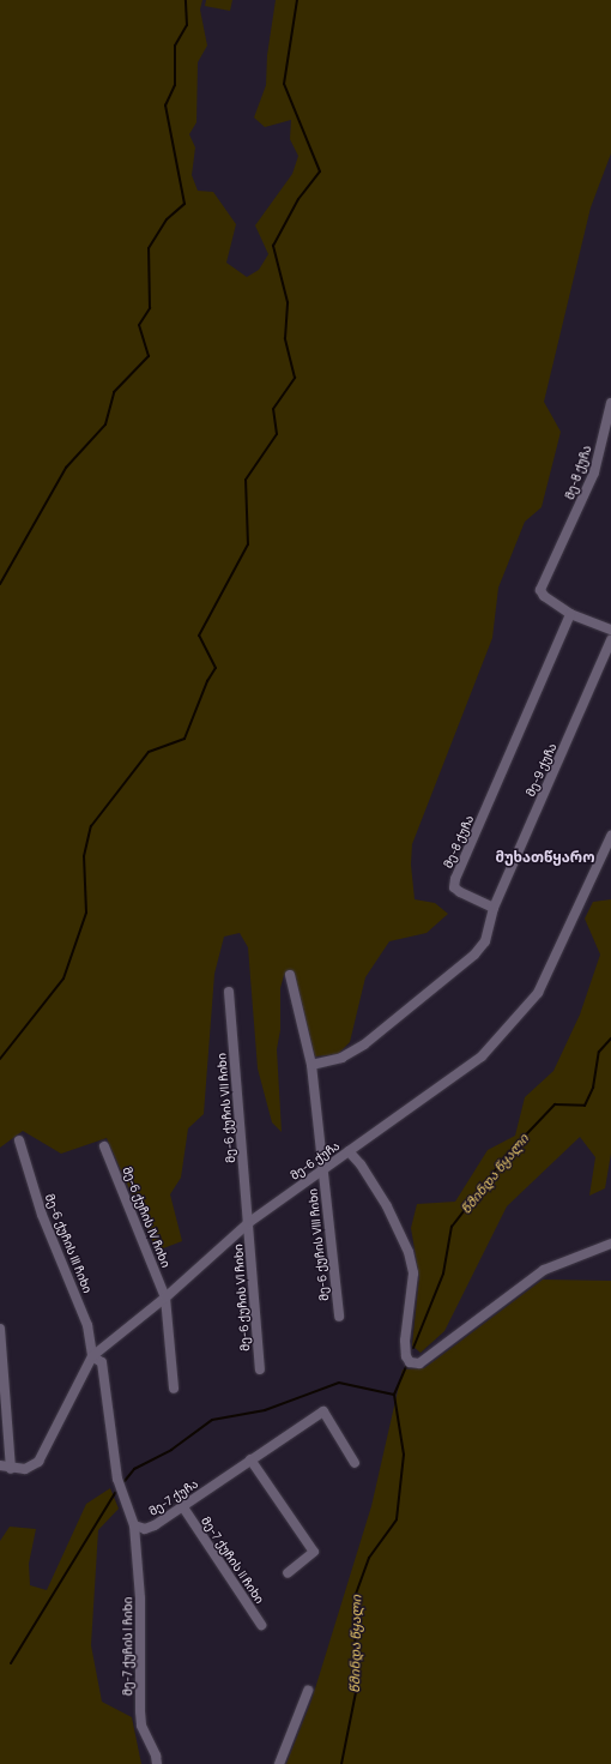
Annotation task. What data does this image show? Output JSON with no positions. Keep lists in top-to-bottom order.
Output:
{
  "streets": {
    "street": [
      "მე-8 ქუჩა",
      "მე-9 ქუჩა",
      "მე-6 ქუჩის VII ჩიხი",
      "მე-6 ქუჩა",
      "მე-6 ქუჩის IV ჩიხი",
      "მე-6 ქუჩის III ჩიხი",
      "მე-6 ქუჩის VIII ჩიხი",
      "მე-6 ქუჩის VI ჩიხი",
      "მე-7 ქუჩა",
      "მე-7 ქუჩის II ჩიხი",
      "მე-7 ქუჩის I ჩიხი"
    ]
  },
  "crossings": [
    ["მე-8 ქუჩა", "მე-9 ქუჩა"],
    ["მე-6 ქუჩის VII ჩიხი", "მე-6 ქუჩა"],
    ["მე-6 ქუჩის VII ჩიხი", "მე-6 ქუჩის VI ჩიხი"],
    ["მე-6 ქუჩა", "მე-6 ქუჩის IV ჩიხი"],
    ["მე-6 ქუჩა", "მე-6 ქუჩის III ჩიხი"],
    ["მე-6 ქუჩა", "მე-6 ქუჩის VIII ჩიხი"],
    ["მე-6 ქუჩა", "მე-6 ქუჩის VI ჩიხი"],
    ["მე-7 ქუჩა", "მე-7 ქუჩის II ჩიხი"],
    ["მე-7 ქუჩა", "მე-7 ქუჩის I ჩიხი"]
  ],
  "districts": ["მუხათწყარო"],
  "water": ["წმინდა წყალი"]
}
